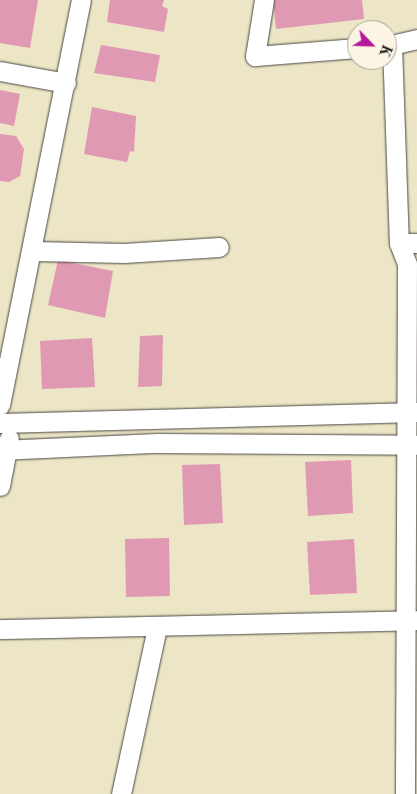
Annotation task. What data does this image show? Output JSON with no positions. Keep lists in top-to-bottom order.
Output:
{
  "north": "bottom right"
}
